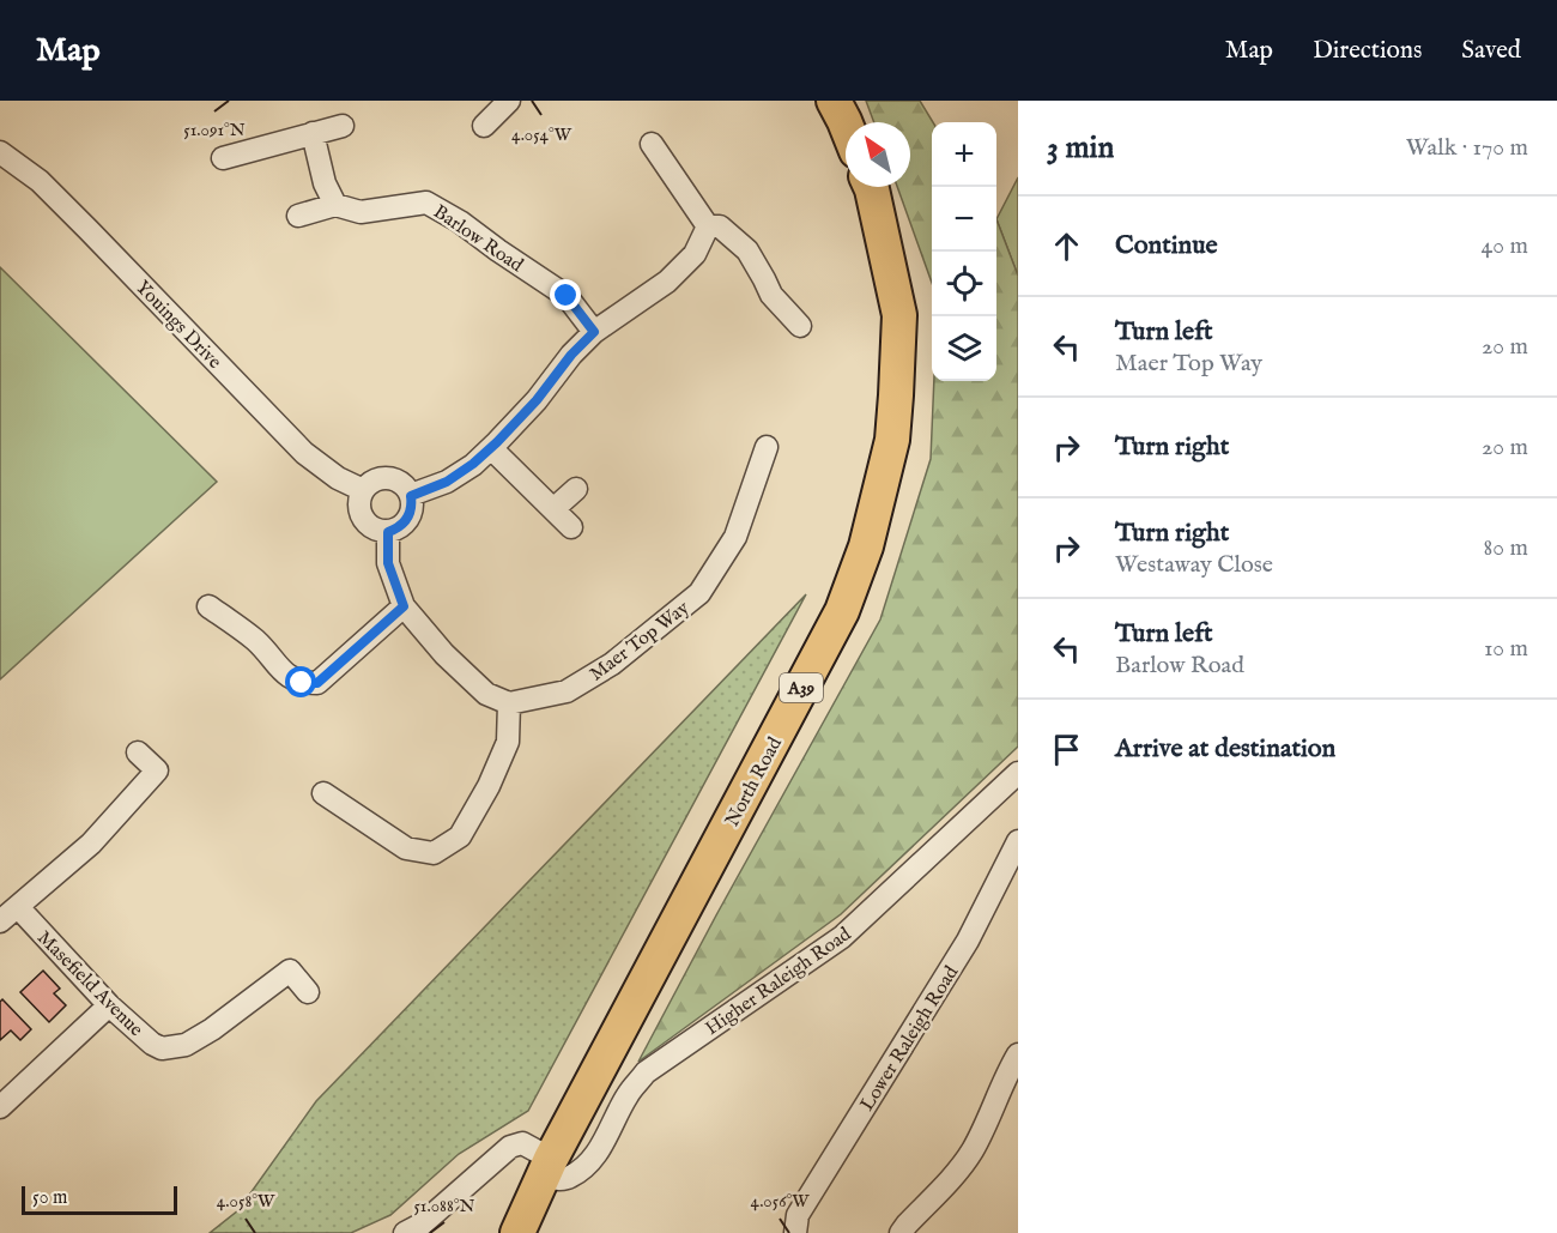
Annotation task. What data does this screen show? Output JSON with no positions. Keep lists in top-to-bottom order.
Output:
{
  "streets": {
    "main road": ["A39", "North Road"],
    "street": [
      "Barlow Road",
      "Youings Drive",
      "Maer Top Way",
      "Higher Raleigh Road",
      "Masefield Avenue",
      "Lower Raleigh Road"
    ]
  },
  "crossings": [
    ["North Road", "Higher Raleigh Road"]
  ],
  "scale_bar": "50 m",
  "north": "top left",
  "page": {
    "header": "Map",
    "nav": ["Map", "Directions", "Saved"],
    "heading": ["3 min", "Walk · 170 m"],
    "map_buttons": ["+", "−"],
    "list": [
      ["Continue", "40 m"],
      ["Turn left", "Maer Top Way", "20 m"],
      ["Turn right", "20 m"],
      ["Turn right", "Westaway Close", "80 m"],
      ["Turn left", "Barlow Road", "10 m"],
      "Arrive at destination"
    ],
    "scale": "50 m"
  },
  "coordinates": [
    "51.091°N",
    "4.054°W",
    "4.058°W",
    "4.056°W",
    "51.088°N"
  ]
}
